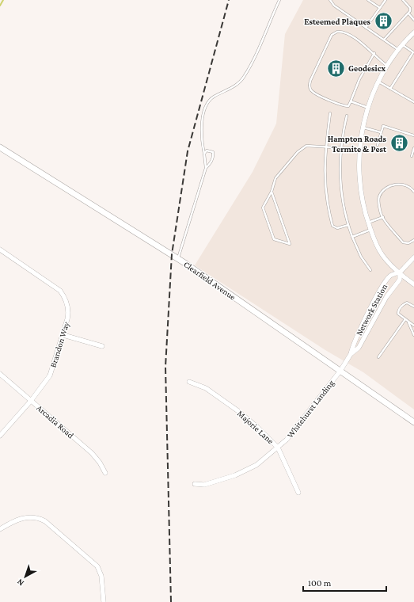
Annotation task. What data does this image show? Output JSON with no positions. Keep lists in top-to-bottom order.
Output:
{
  "streets": {
    "street": [
      "Clearfield Avenue",
      "Network Station",
      "Brandon Way",
      "Whitehurst Landing",
      "Arcadia Road",
      "Majorie Lane"
    ]
  },
  "crossings": [
    ["Clearfield Avenue", "Network Station"],
    ["Clearfield Avenue", "Whitehurst Landing"],
    ["Network Station", "Whitehurst Landing"],
    ["Brandon Way", "Arcadia Road"],
    ["Whitehurst Landing", "Majorie Lane"]
  ],
  "places": {
    "building": ["Esteemed Plaques", "Geodesicx", "Hampton Roads Termite & Pest"]
  },
  "scale_bar": "100 m",
  "north": "bottom left"
}
